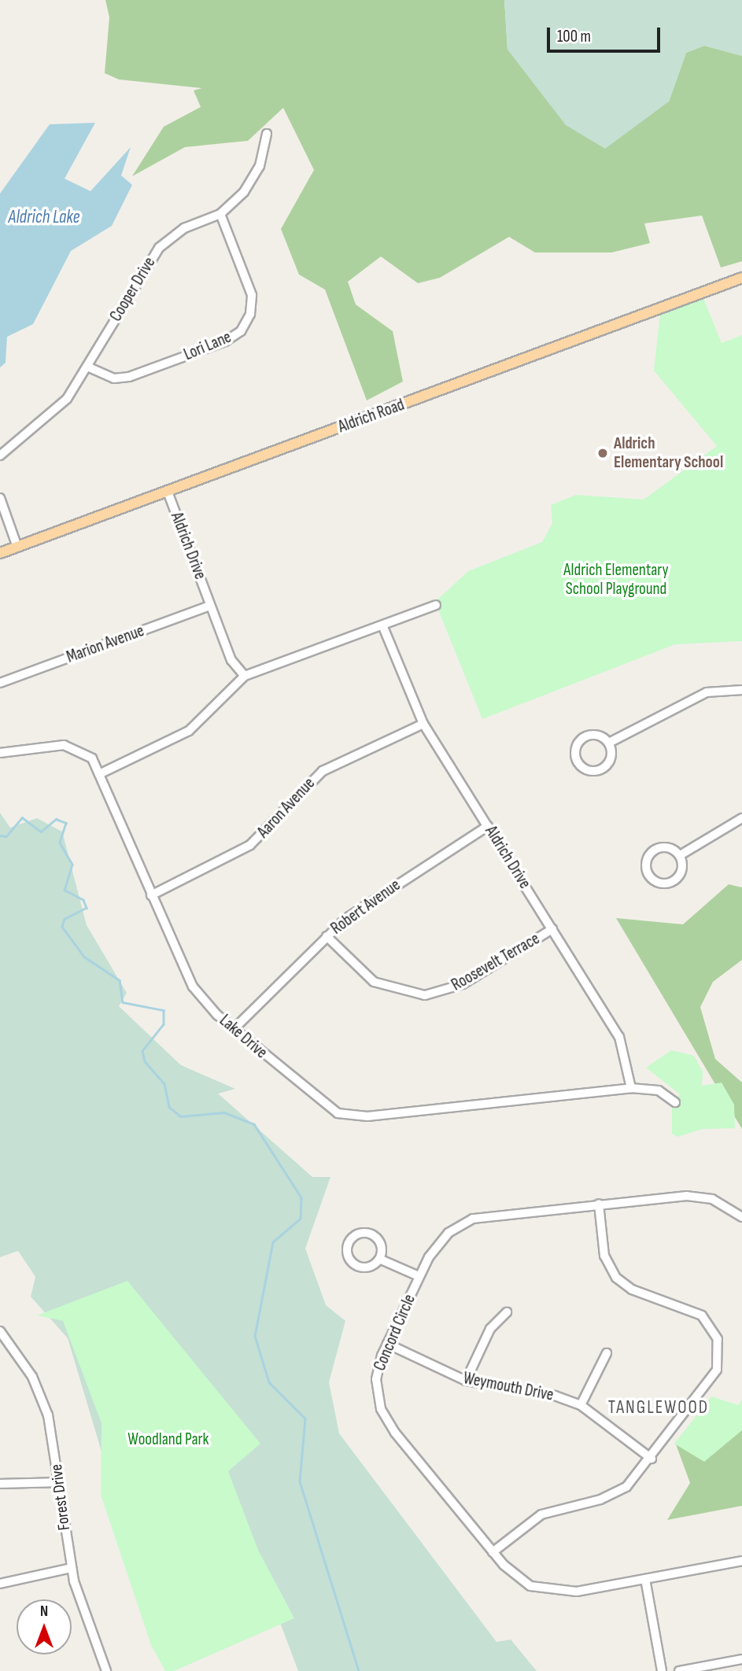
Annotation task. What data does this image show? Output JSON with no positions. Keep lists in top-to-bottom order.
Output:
{
  "streets": {
    "main road": ["Aldrich Road"],
    "street": [
      "Cooper Drive",
      "Lori Lane",
      "Aldrich Drive",
      "Marion Avenue",
      "Aaron Avenue",
      "Robert Avenue",
      "Roosevelt Terrace",
      "Lake Drive",
      "Concord Circle",
      "Weymouth Drive",
      "Forest Drive"
    ]
  },
  "crossings": [
    ["Cooper Drive", "Lori Lane"],
    ["Aldrich Road", "Aldrich Drive"],
    ["Aldrich Drive", "Marion Avenue"],
    ["Aldrich Drive", "Aaron Avenue"],
    ["Aldrich Drive", "Robert Avenue"],
    ["Aldrich Drive", "Roosevelt Terrace"],
    ["Aldrich Drive", "Lake Drive"],
    ["Aaron Avenue", "Lake Drive"],
    ["Robert Avenue", "Roosevelt Terrace"],
    ["Robert Avenue", "Lake Drive"],
    ["Concord Circle", "Weymouth Drive"]
  ],
  "districts": ["TANGLEWOOD"],
  "water": ["Aldrich Lake"],
  "parks": ["Aldrich Elementary School Playground", "Woodland Park"],
  "places": ["Aldrich Elementary School"],
  "scale_bar": "100 m",
  "north": "top"
}
